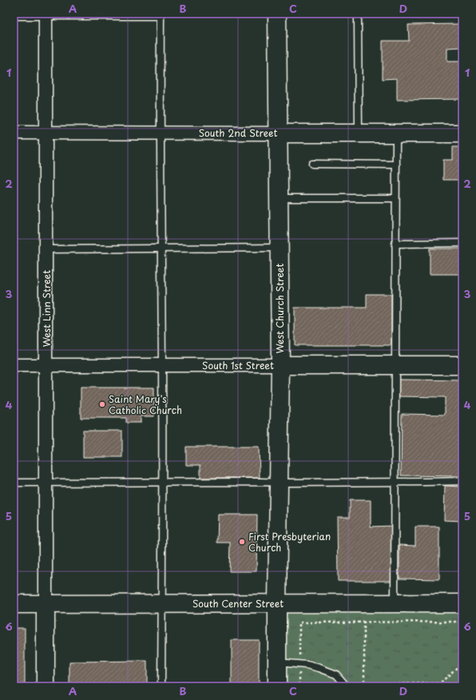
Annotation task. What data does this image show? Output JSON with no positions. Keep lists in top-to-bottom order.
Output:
{
  "streets": {
    "street": [
      "South 2nd Street",
      "West Linn Street",
      "West Church Street",
      "South 1st Street",
      "South Center Street"
    ]
  },
  "crossings": [
    ["South 2nd Street", "West Linn Street"],
    ["South 2nd Street", "West Church Street"],
    ["West Linn Street", "South 1st Street"],
    ["West Linn Street", "South Center Street"],
    ["West Church Street", "South 1st Street"],
    ["West Church Street", "South Center Street"]
  ],
  "places": ["Saint Mary's Catholic Church", "First Presbyterian Church"],
  "grid": {
    "columns": [
      "A",
      "B",
      "C",
      "D"
    ],
    "rows": [
      "1",
      "2",
      "3",
      "4",
      "5",
      "6"
    ]
  }
}
